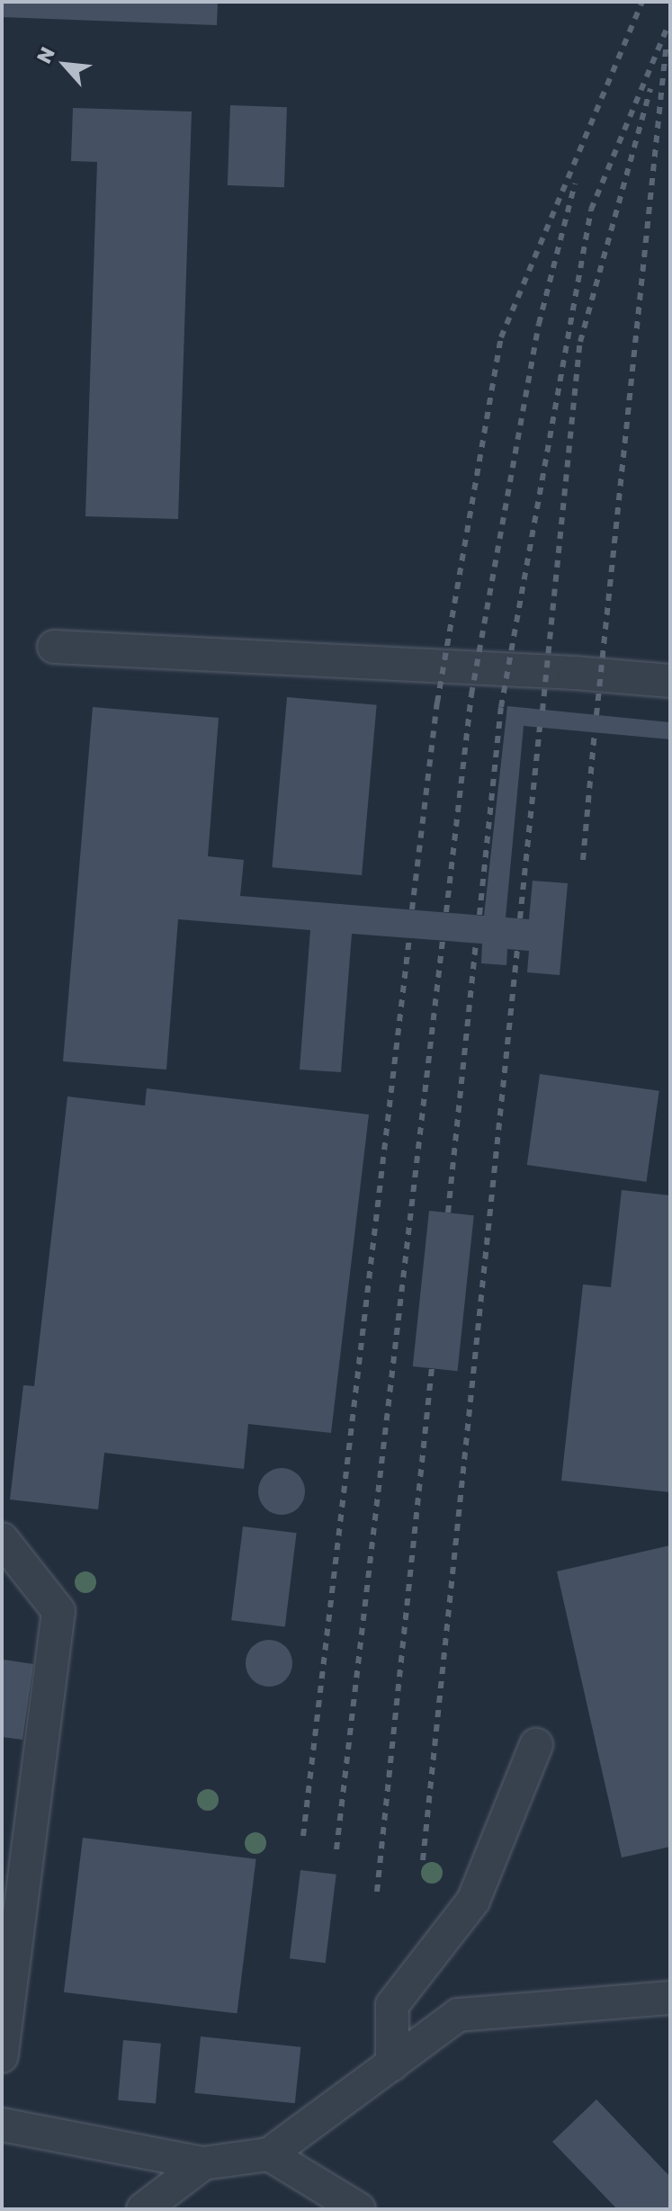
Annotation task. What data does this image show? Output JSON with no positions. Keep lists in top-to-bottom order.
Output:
{
  "north": "top left"
}
